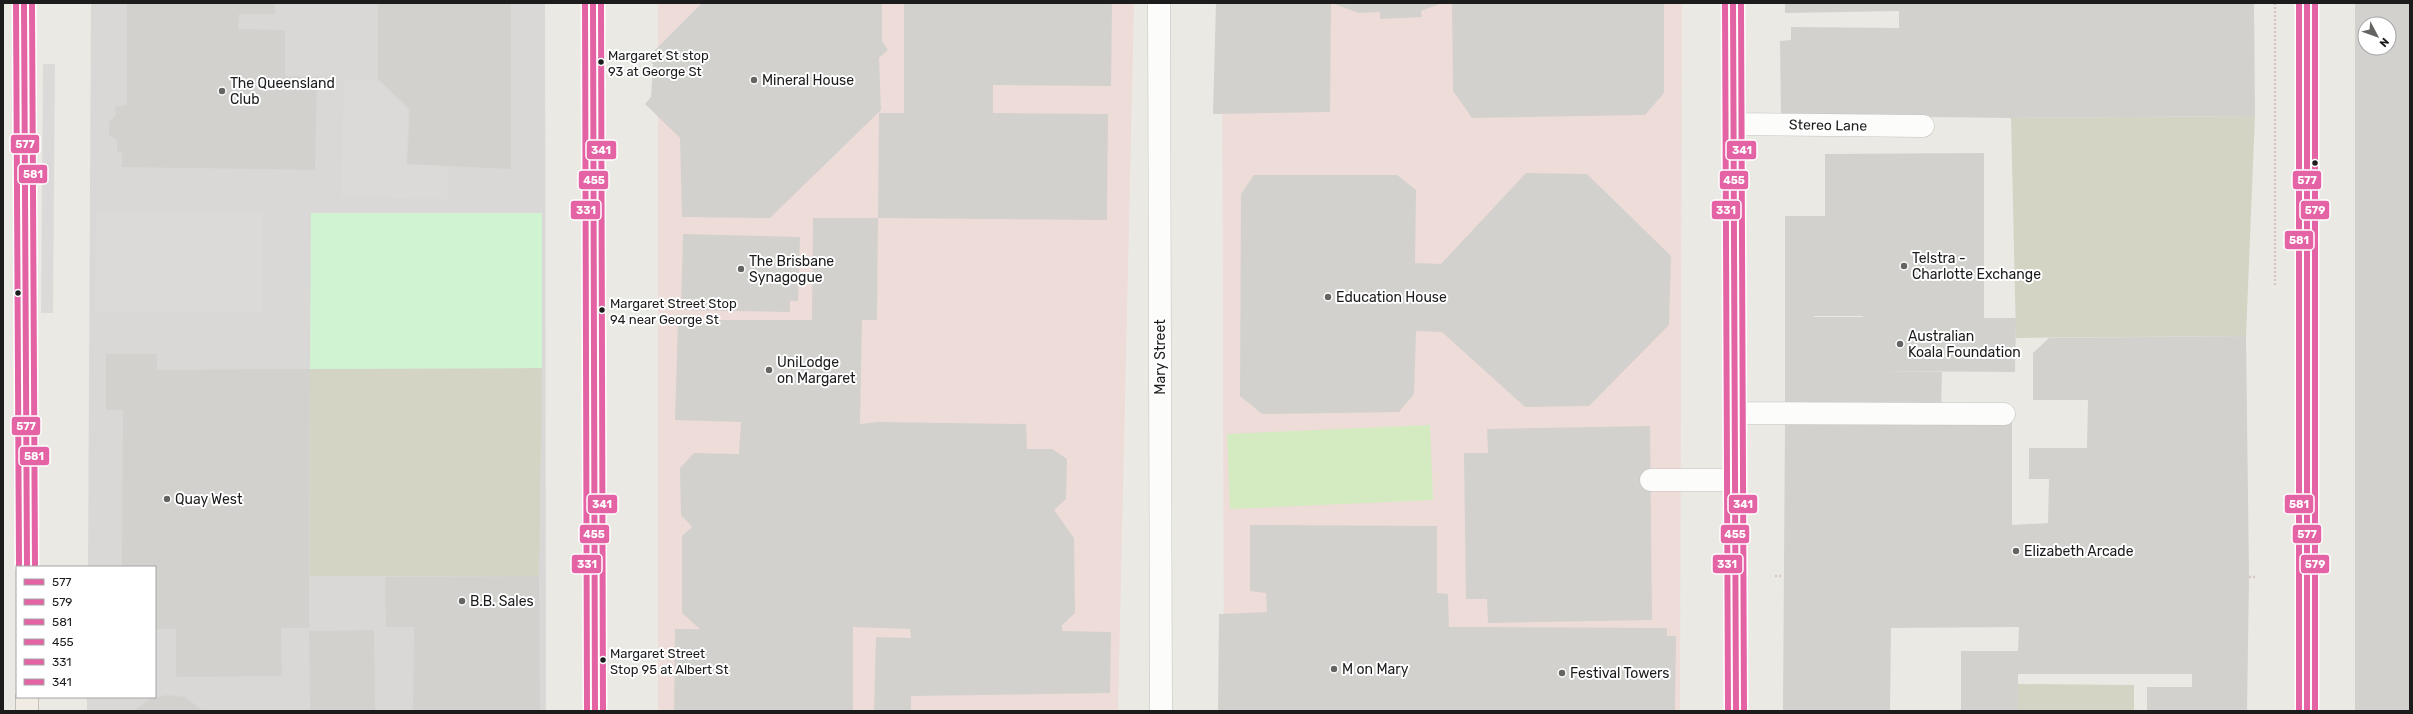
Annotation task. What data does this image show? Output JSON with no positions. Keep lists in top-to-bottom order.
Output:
{
  "streets": {
    "street": ["Stereo Lane", "Mary Street"]
  },
  "places": [
    "Margaret St stop 93 at George St",
    "Mineral House",
    "The Queensland Club",
    "Telstra - Charlotte Exchange",
    "The Brisbane Synagogue",
    "Education House",
    "Margaret Street Stop 94 near George St",
    "Australian Koala Foundation",
    "UniLodge on Margaret",
    "Quay West",
    "Elizabeth Arcade",
    "B.B. Sales",
    "Margaret Street Stop 95 at Albert St",
    "M on Mary",
    "Festival Towers"
  ],
  "lines": [
    "transit line 577",
    "transit line 579",
    "transit line 581",
    "transit line 455",
    "transit line 331",
    "transit line 341"
  ],
  "legend": [
    "577",
    "579",
    "581",
    "455",
    "331",
    "341"
  ],
  "north": "bottom right"
}
